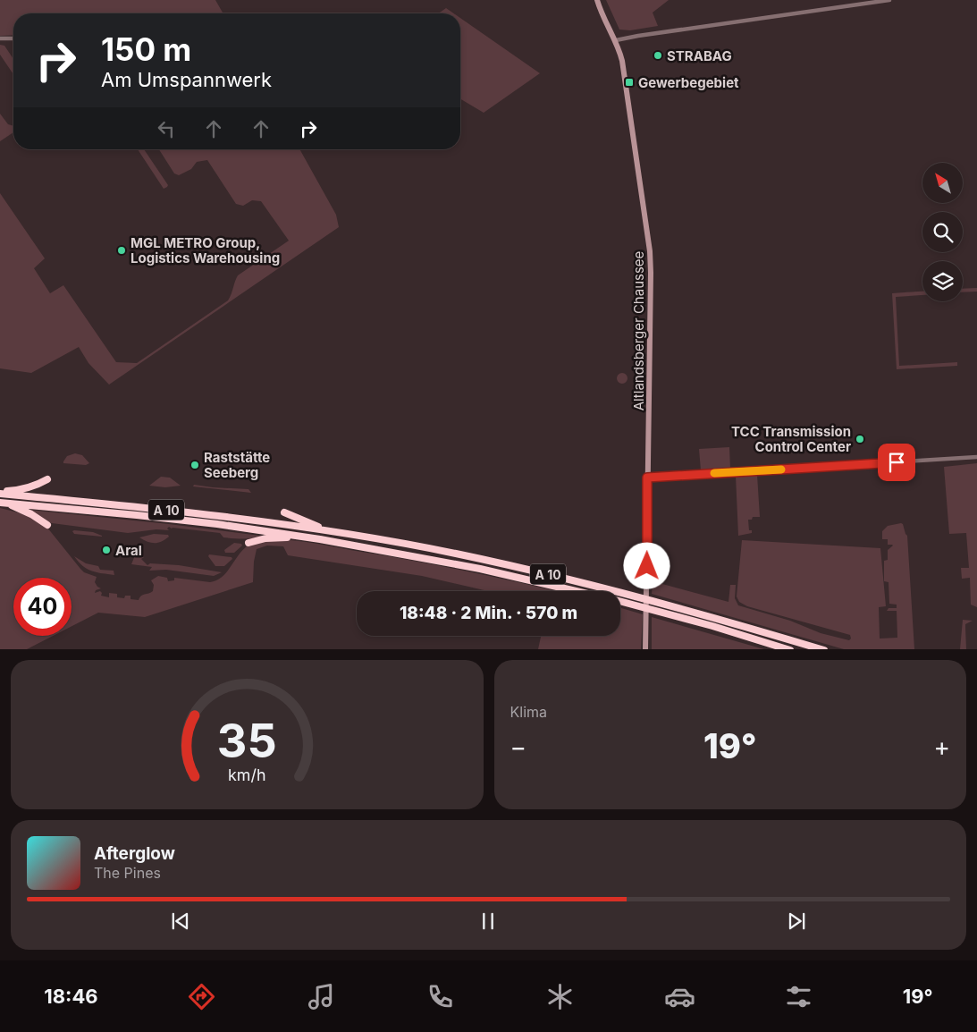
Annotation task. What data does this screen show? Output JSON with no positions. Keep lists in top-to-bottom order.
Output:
{
  "streets": {
    "highway": ["A 10"],
    "street": ["Altlandsberger Chaussee"]
  },
  "places": {
    "other": [
      "STRABAG",
      "MGL METRO Group, Logistics Warehousing",
      "TCC Transmission Control Center",
      "Raststätte Seeberg",
      "Aral"
    ],
    "transit": ["Gewerbegebiet"]
  },
  "north": "top left",
  "page": {
    "turn": ["150 m", "Am Umspannwerk"],
    "limit": "40",
    "trip": "18:48 · 2 Min. · 570 m",
    "tile": "Klima",
    "heat": ["−", "19°", "+"],
    "song": ["Afterglow", "The Pines"],
    "tabs": ["18:46", "19°"],
    "gauge": ["35", "km/h"]
  }
}
